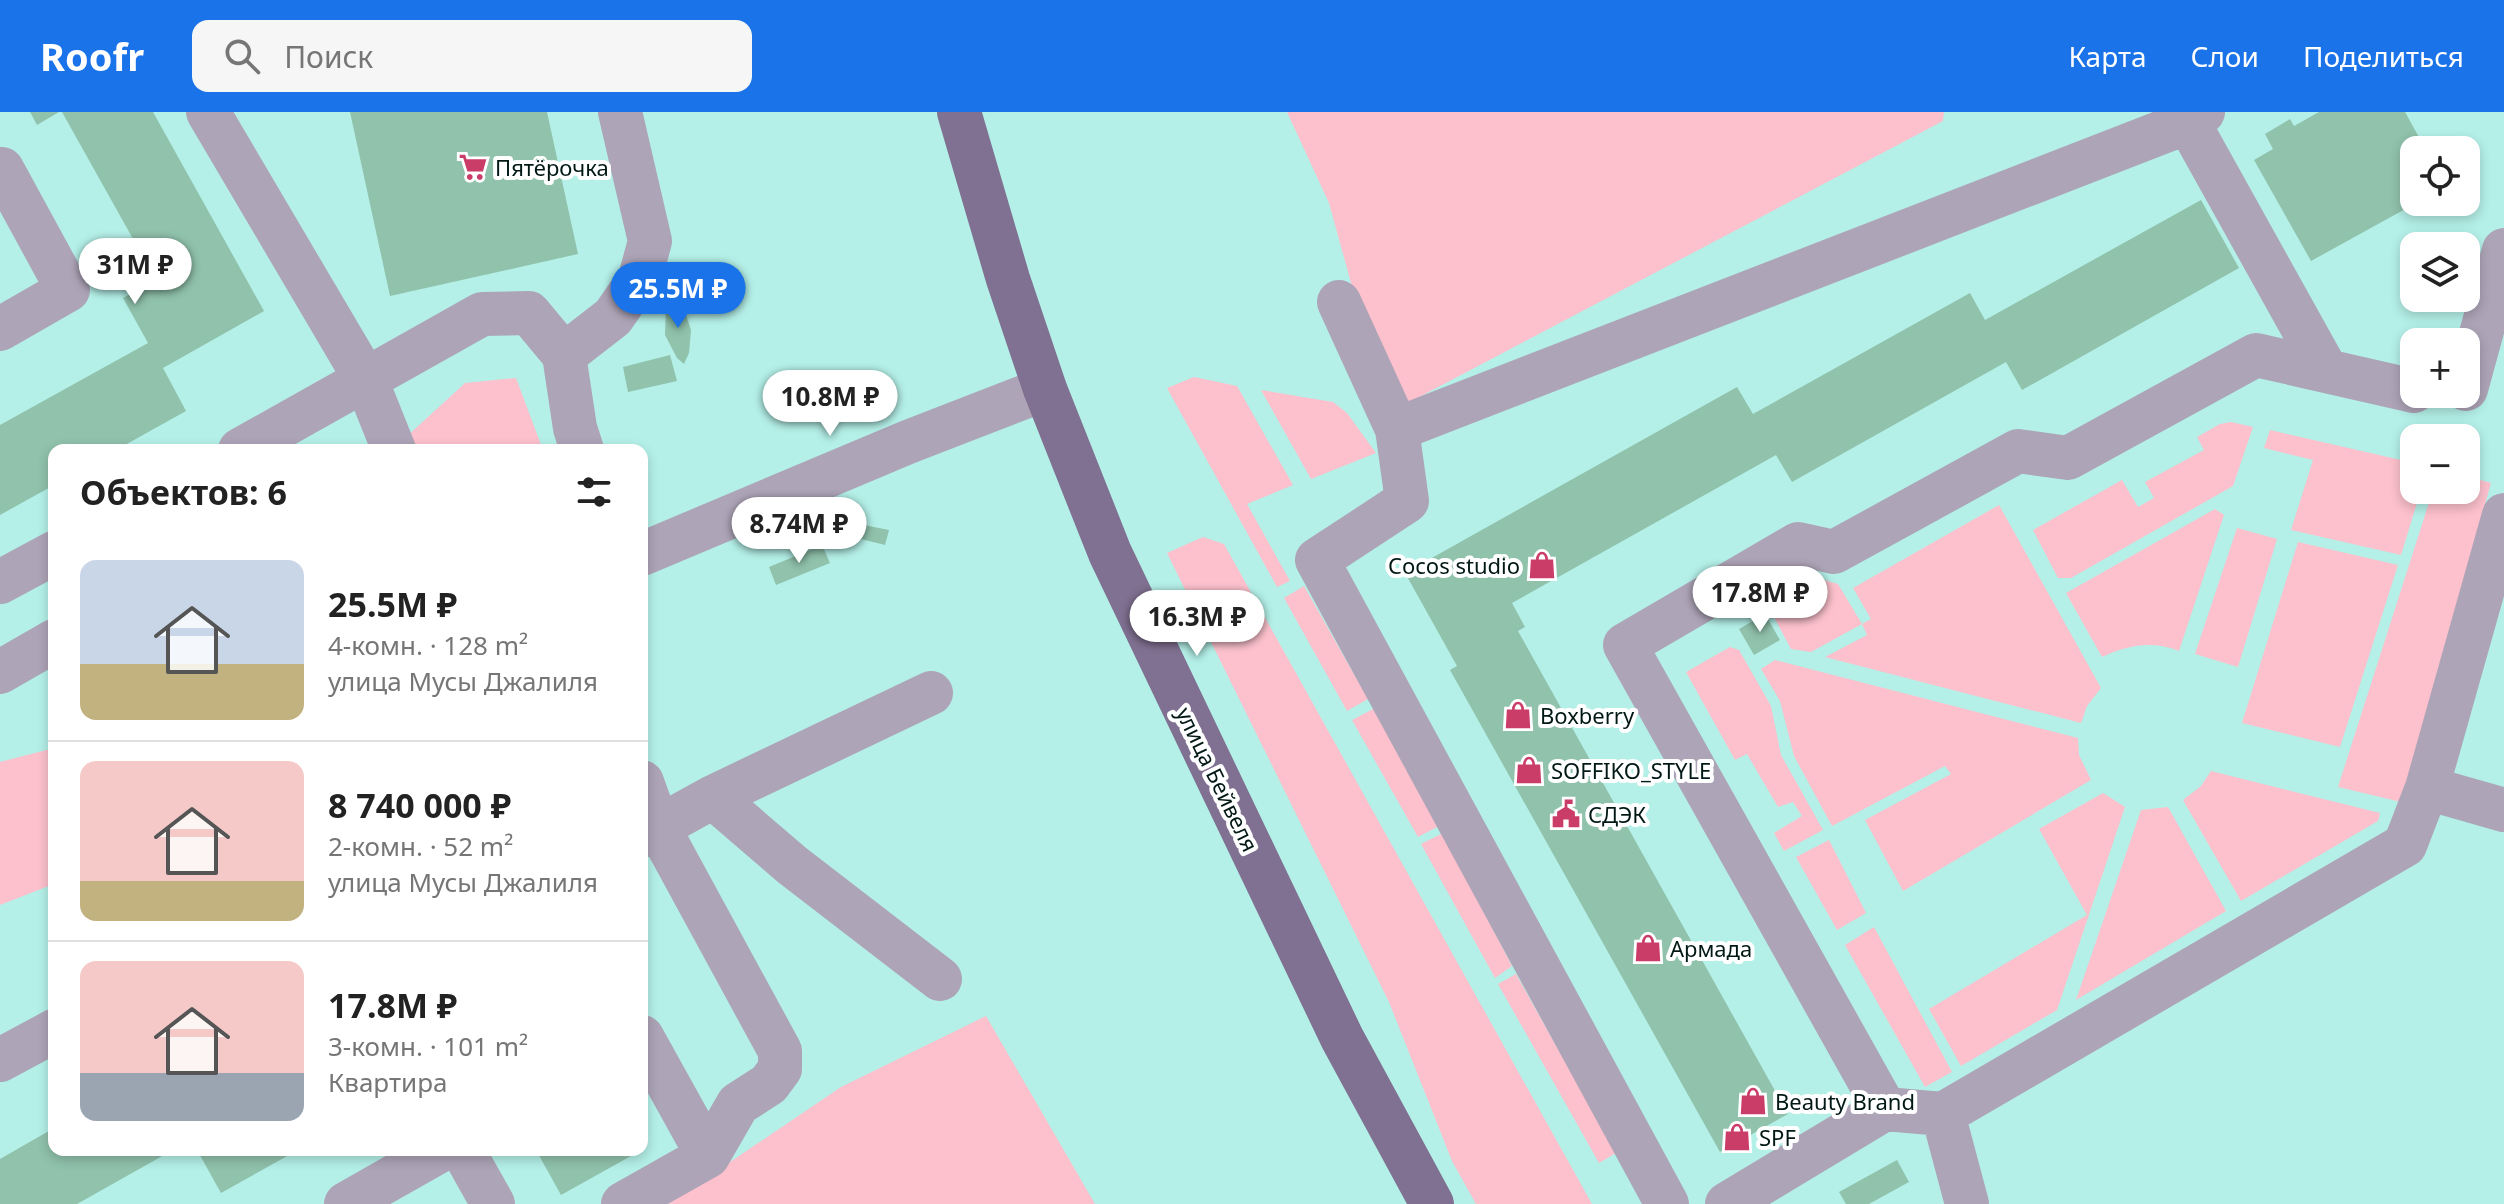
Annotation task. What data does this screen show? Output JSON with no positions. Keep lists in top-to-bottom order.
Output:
{
  "streets": {
    "main road": ["улица Бейвеля"]
  },
  "places": {
    "supermarket": ["Пятёрочка"],
    "shop": [
      "Cocos studio",
      "Boxberry",
      "SOFFIKO_STYLE",
      "Армада",
      "Beauty Brand",
      "SPF"
    ],
    "public building": ["СДЭК"]
  },
  "page": {
    "header": "Roofr",
    "search": "Поиск",
    "nav": ["Карта", "Слои", "Поделиться"],
    "map_buttons": ["+", "−"],
    "price": [
      "31M ₽",
      "25.5M ₽",
      "10.8M ₽",
      "8.74M ₽",
      "17.8M ₽",
      "16.3M ₽"
    ],
    "heading": "Объектов: 6",
    "list": [
      {
        "name": "25.5M ₽",
        "note": "4-комн. · 128 m² · улица Мусы Джалиля"
      },
      {
        "name": "8 740 000 ₽",
        "note": "2-комн. · 52 m² · улица Мусы Джалиля"
      },
      {
        "name": "17.8M ₽",
        "note": "3-комн. · 101 m² · Квартира"
      }
    ]
  }
}
